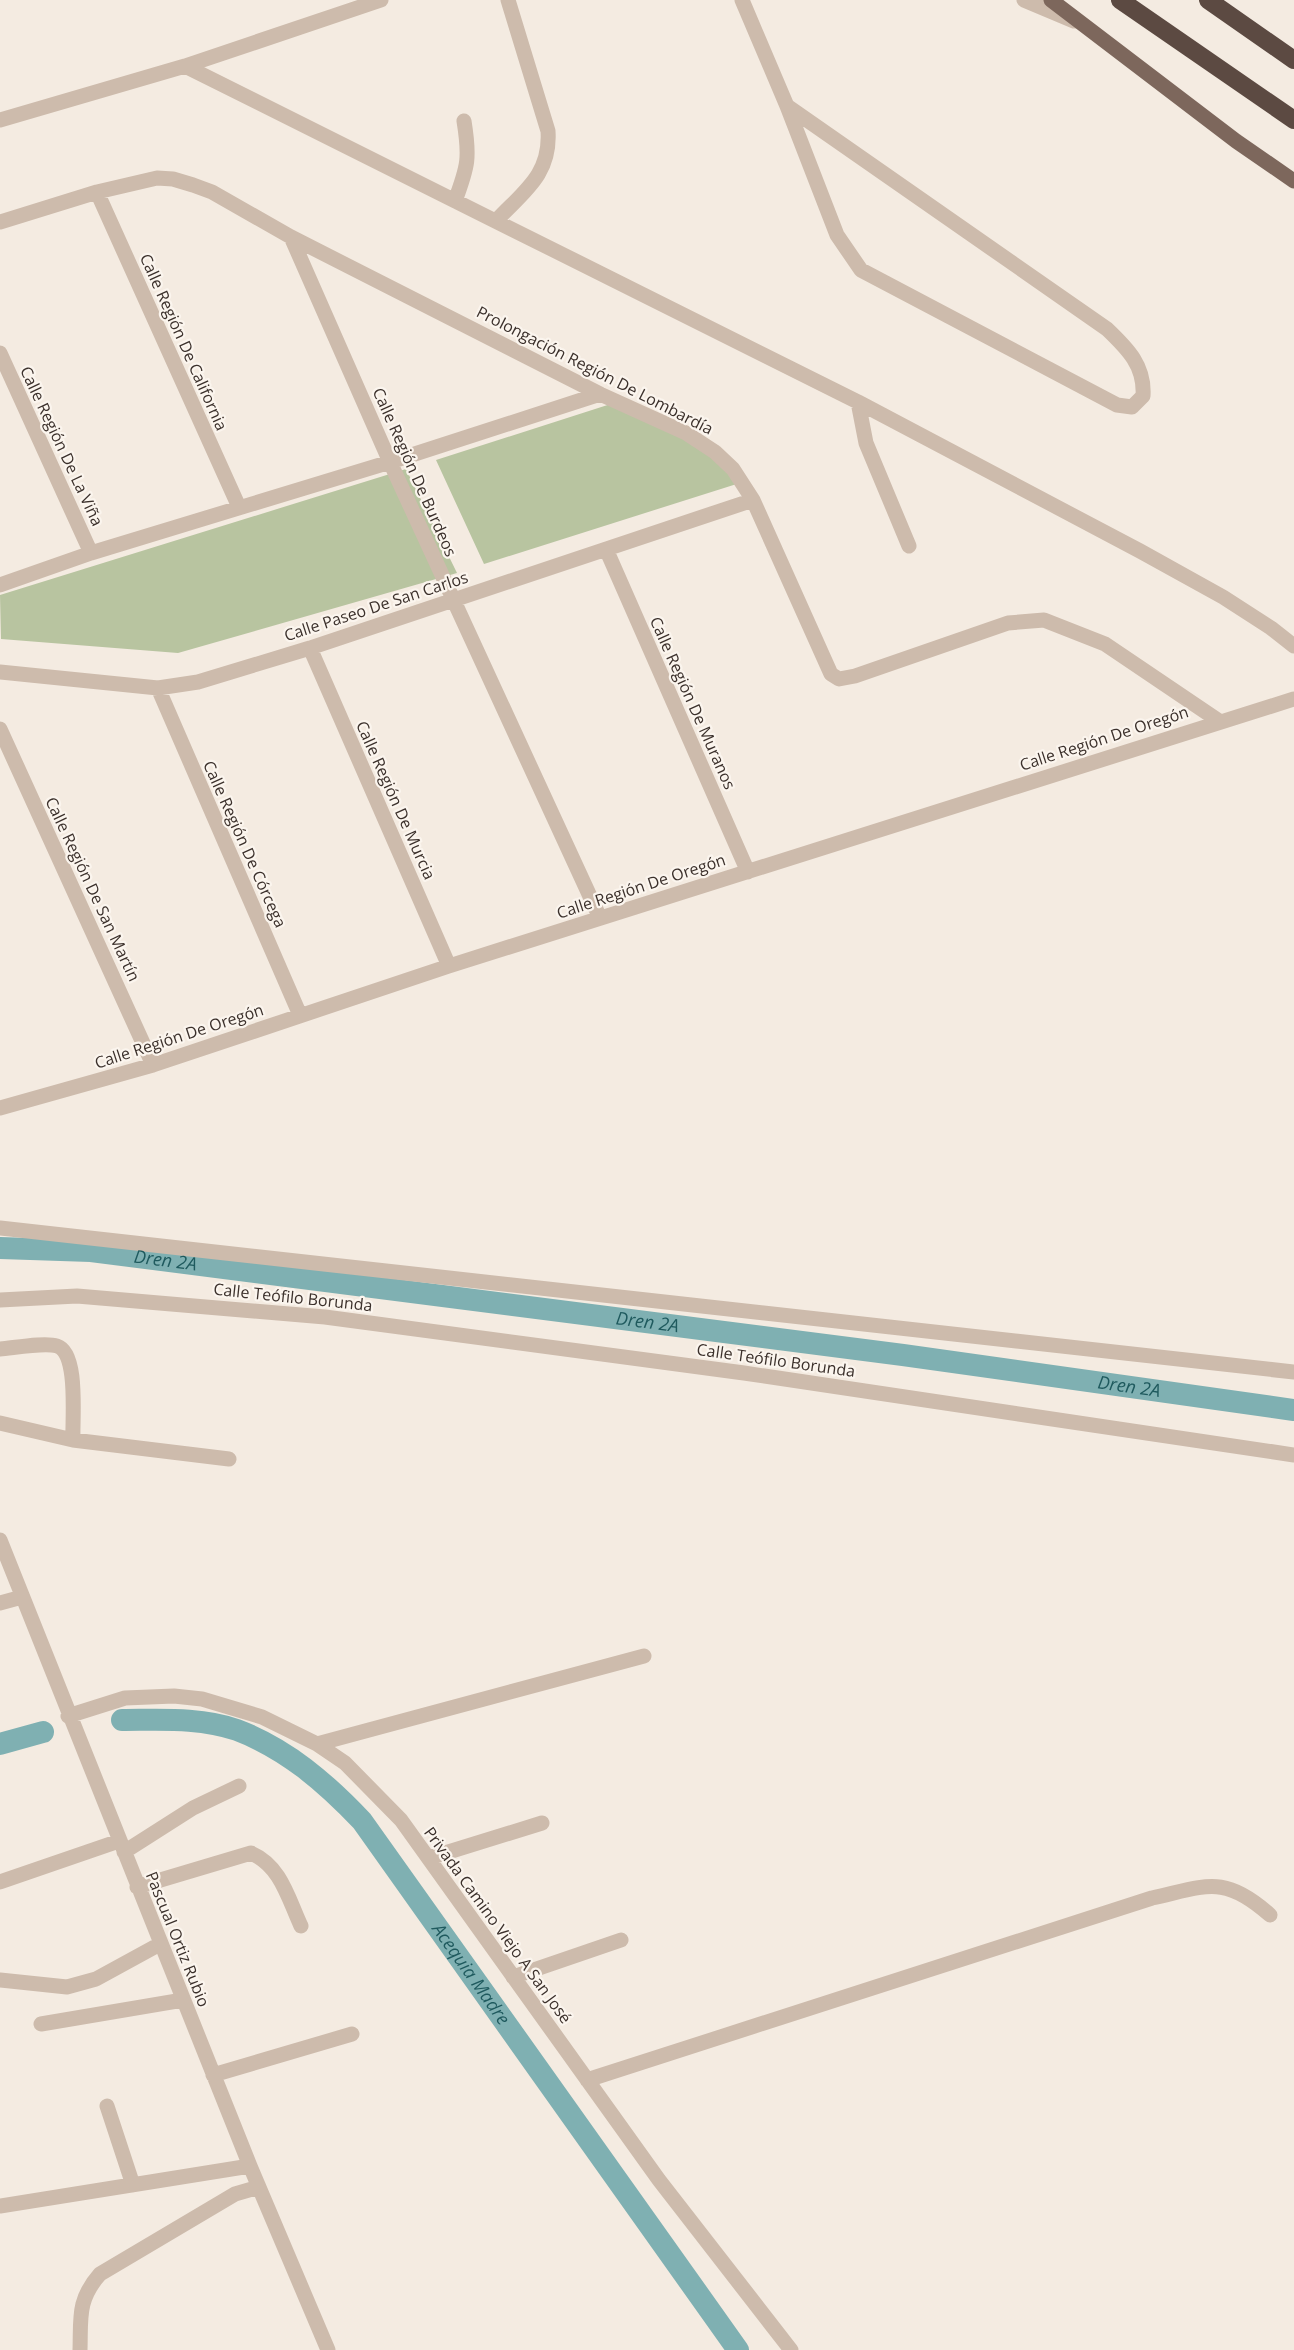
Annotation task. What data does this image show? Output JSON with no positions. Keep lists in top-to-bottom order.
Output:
{
  "streets": {
    "street": [
      "Calle Región De California",
      "Prolongación Región De Lombardía",
      "Calle Región De La Viña",
      "Calle Región De Burdeos",
      "Calle Paseo De San Carlos",
      "Calle Región De Muranos",
      "Calle Región De Oregón",
      "Calle Región De Murcia",
      "Calle Región De Córcega",
      "Calle Región De San Martín",
      "Calle Teófilo Borunda",
      "Privada Camino Viejo A San José",
      "Pascual Ortiz Rubio"
    ]
  },
  "crossings": [
    ["Calle Región De California", "Prolongación Región De Lombardía"],
    ["Prolongación Región De Lombardía", "Calle Región De Burdeos"],
    ["Prolongación Región De Lombardía", "Calle Paseo De San Carlos"],
    ["Prolongación Región De Lombardía", "Calle Región De Oregón"],
    ["Calle Región De Burdeos", "Calle Paseo De San Carlos"],
    ["Calle Región De Burdeos", "Calle Región De Oregón"],
    ["Calle Paseo De San Carlos", "Calle Región De Muranos"],
    ["Calle Paseo De San Carlos", "Calle Región De Murcia"],
    ["Calle Paseo De San Carlos", "Calle Región De Córcega"],
    ["Calle Región De Muranos", "Calle Región De Oregón"],
    ["Calle Región De Oregón", "Calle Región De Murcia"],
    ["Calle Región De Oregón", "Calle Región De Córcega"],
    ["Calle Región De Oregón", "Calle Región De San Martín"],
    ["Privada Camino Viejo A San José", "Pascual Ortiz Rubio"]
  ],
  "water": ["Dren 2A", "Acequia Madre"]
}
